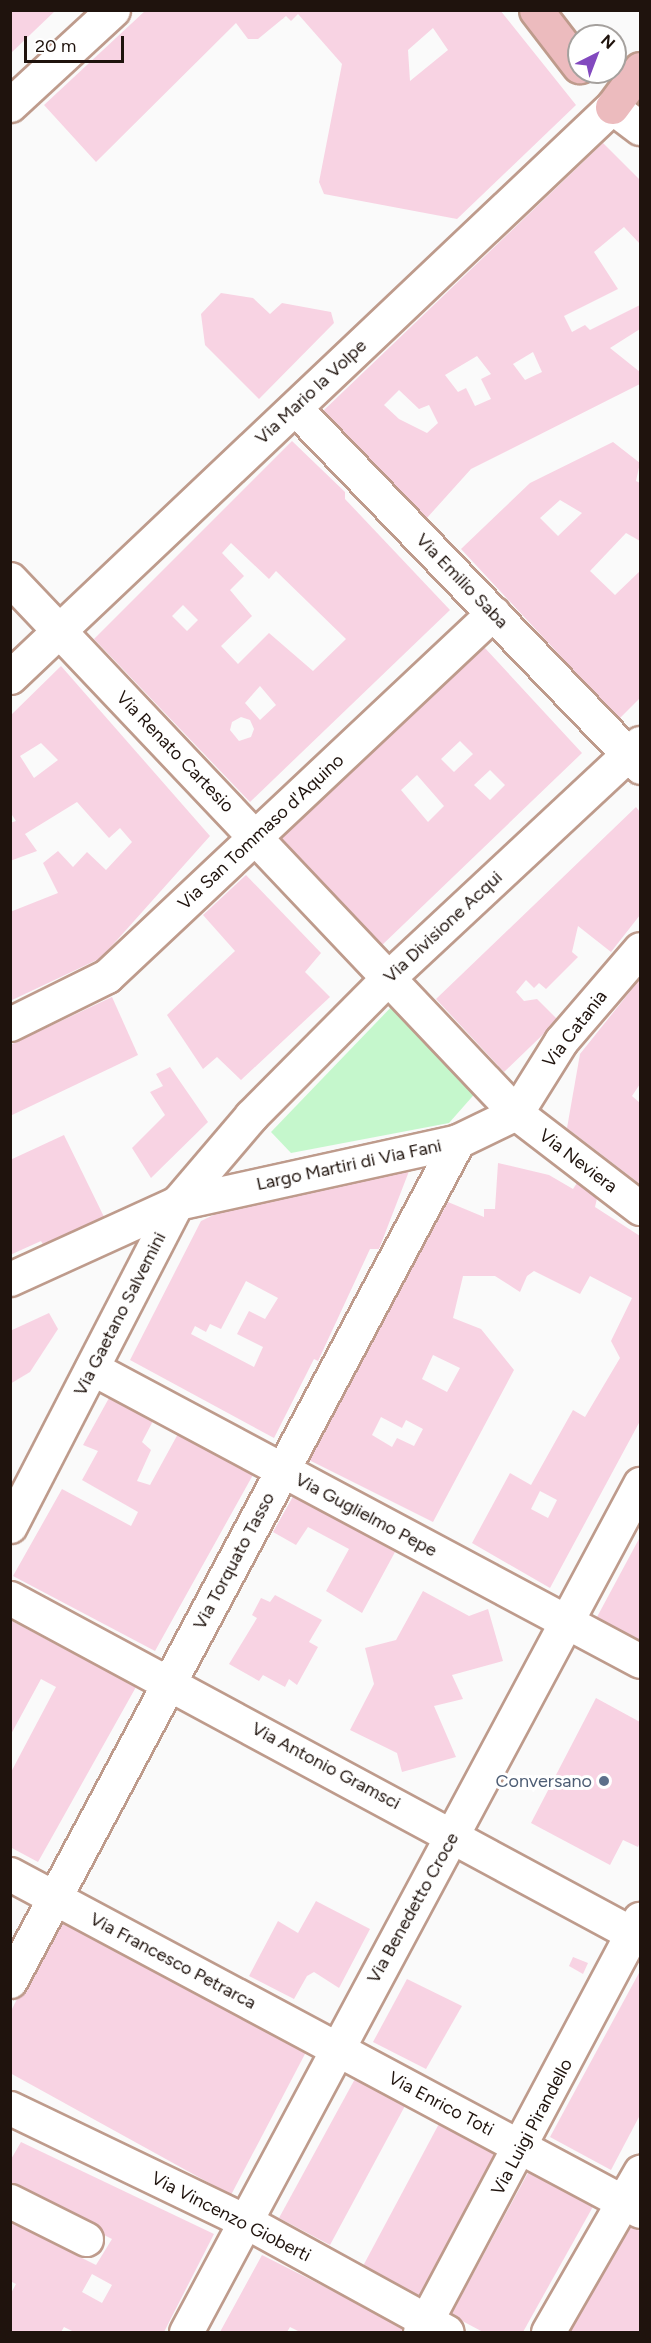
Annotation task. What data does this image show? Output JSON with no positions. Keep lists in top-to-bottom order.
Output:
{
  "streets": {
    "street": [
      "Via Mario la Volpe",
      "Via Emilio Saba",
      "Via Renato Cartesio",
      "Via San Tommaso d'Aquino",
      "Via Divisione Acqui",
      "Via Catania",
      "Via Neviera",
      "Largo Martiri di Via Fani",
      "Via Gaetano Salvemini",
      "Via Guglielmo Pepe",
      "Via Torquato Tasso",
      "Via Antonio Gramsci",
      "Via Benedetto Croce",
      "Via Francesco Petrarca",
      "Via Enrico Toti",
      "Via Luigi Pirandello",
      "Via Vincenzo Gioberti"
    ]
  },
  "crossings": [
    ["Via Mario la Volpe", "Via Emilio Saba"],
    ["Via Mario la Volpe", "Via Renato Cartesio"],
    ["Via Emilio Saba", "Via San Tommaso d'Aquino"],
    ["Via Emilio Saba", "Via Divisione Acqui"],
    ["Via Renato Cartesio", "Via San Tommaso d'Aquino"],
    ["Via Renato Cartesio", "Via Divisione Acqui"],
    ["Via Renato Cartesio", "Via Neviera"],
    ["Via Divisione Acqui", "Via Neviera"],
    ["Via Divisione Acqui", "Via Gaetano Salvemini"],
    ["Via Catania", "Via Neviera"],
    ["Via Catania", "Largo Martiri di Via Fani"],
    ["Via Neviera", "Largo Martiri di Via Fani"],
    ["Largo Martiri di Via Fani", "Via Gaetano Salvemini"],
    ["Largo Martiri di Via Fani", "Via Torquato Tasso"],
    ["Via Gaetano Salvemini", "Via Guglielmo Pepe"],
    ["Via Guglielmo Pepe", "Via Torquato Tasso"],
    ["Via Guglielmo Pepe", "Via Benedetto Croce"],
    ["Via Torquato Tasso", "Via Antonio Gramsci"],
    ["Via Torquato Tasso", "Via Francesco Petrarca"],
    ["Via Antonio Gramsci", "Via Benedetto Croce"],
    ["Via Antonio Gramsci", "Via Luigi Pirandello"],
    ["Via Benedetto Croce", "Via Francesco Petrarca"],
    ["Via Benedetto Croce", "Via Enrico Toti"],
    ["Via Benedetto Croce", "Via Vincenzo Gioberti"],
    ["Via Francesco Petrarca", "Via Enrico Toti"],
    ["Via Enrico Toti", "Via Luigi Pirandello"],
    ["Via Luigi Pirandello", "Via Vincenzo Gioberti"]
  ],
  "places": ["Conversano"],
  "scale_bar": "20 m",
  "north": "top right"
}
